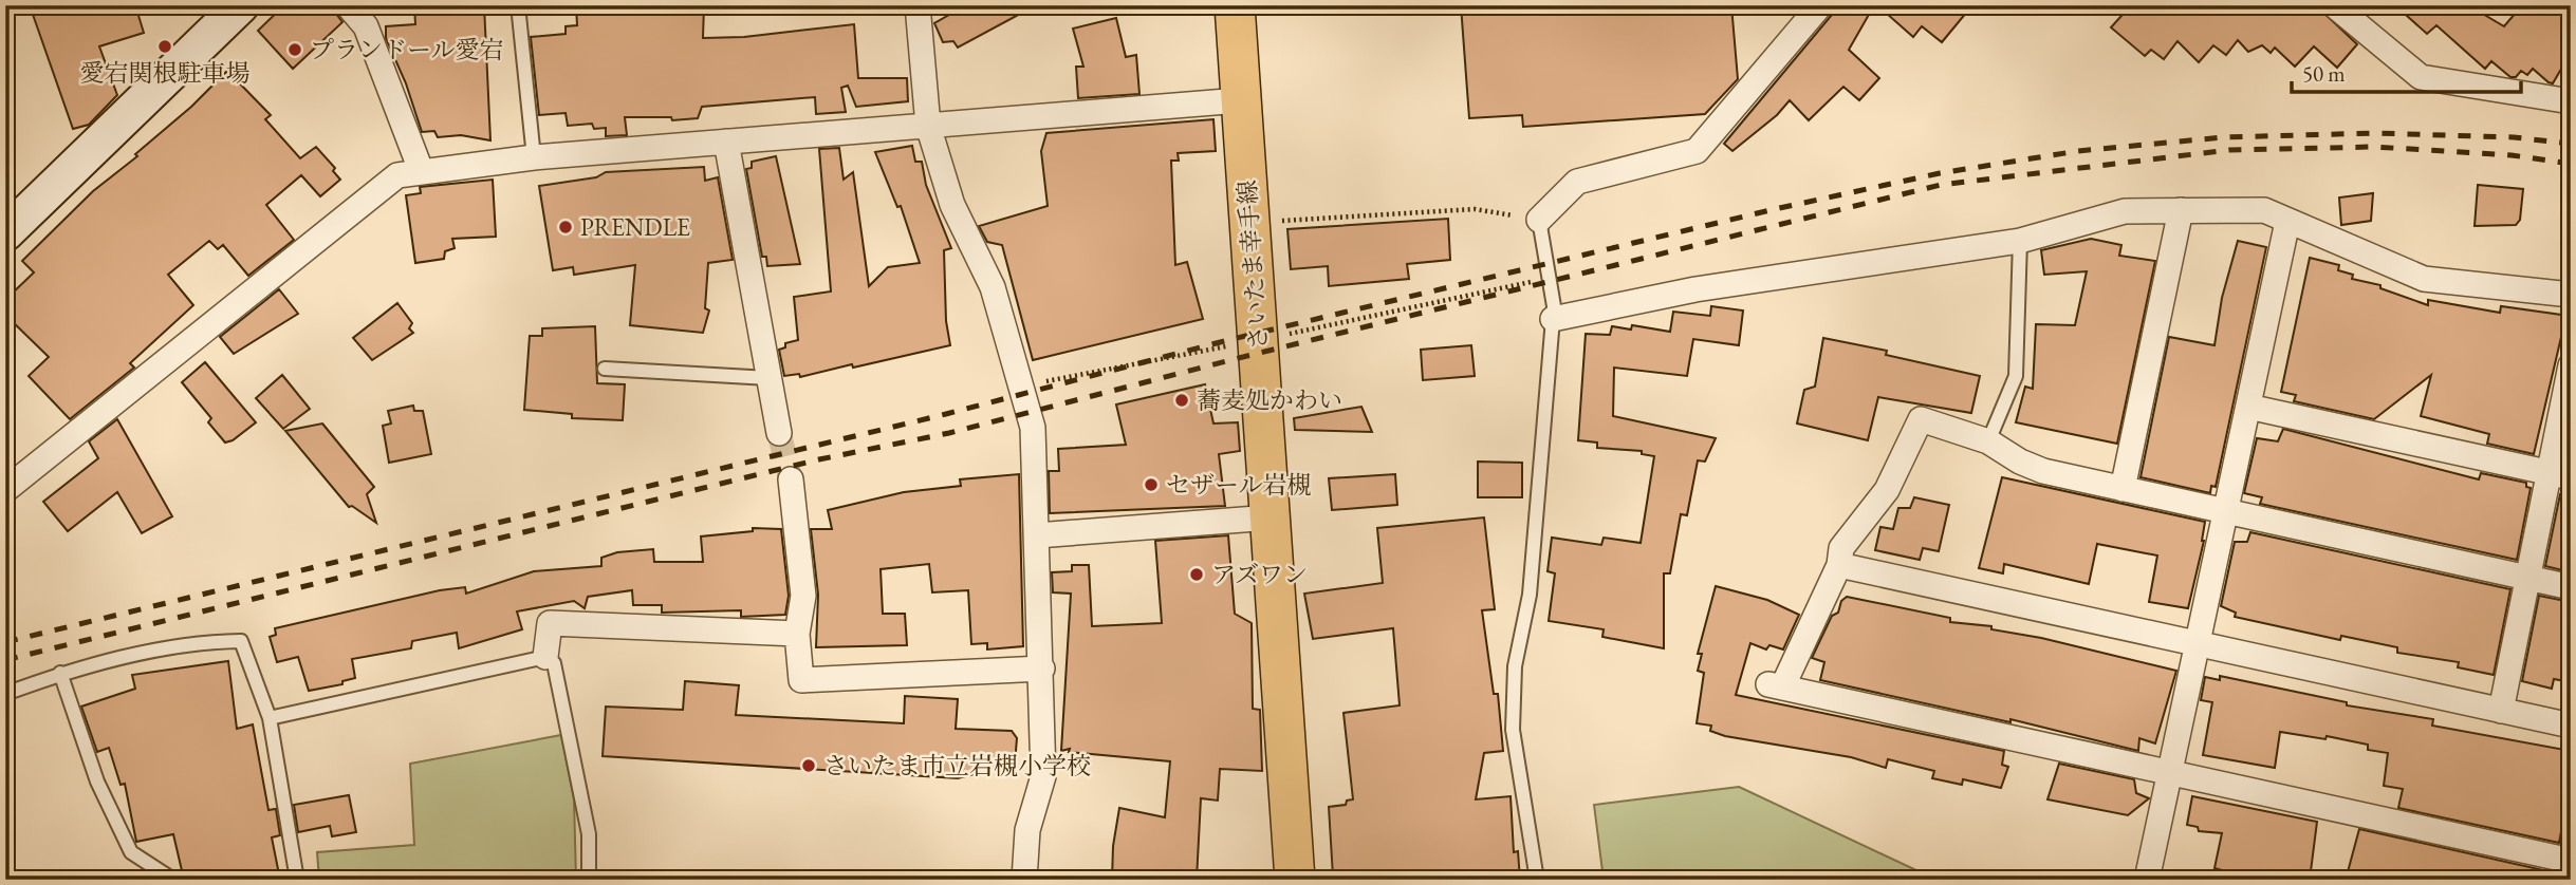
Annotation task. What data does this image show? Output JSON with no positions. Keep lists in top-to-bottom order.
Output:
{
  "streets": {
    "main road": ["さいたま幸手線"]
  },
  "places": [
    "愛宕関根駐車場",
    "プランドール愛宕",
    "PRENDLE",
    "蕎麦処かわい",
    "セザール岩槻",
    "アズワン",
    "さいたま市立岩槻小学校"
  ],
  "scale_bar": "50 m"
}
